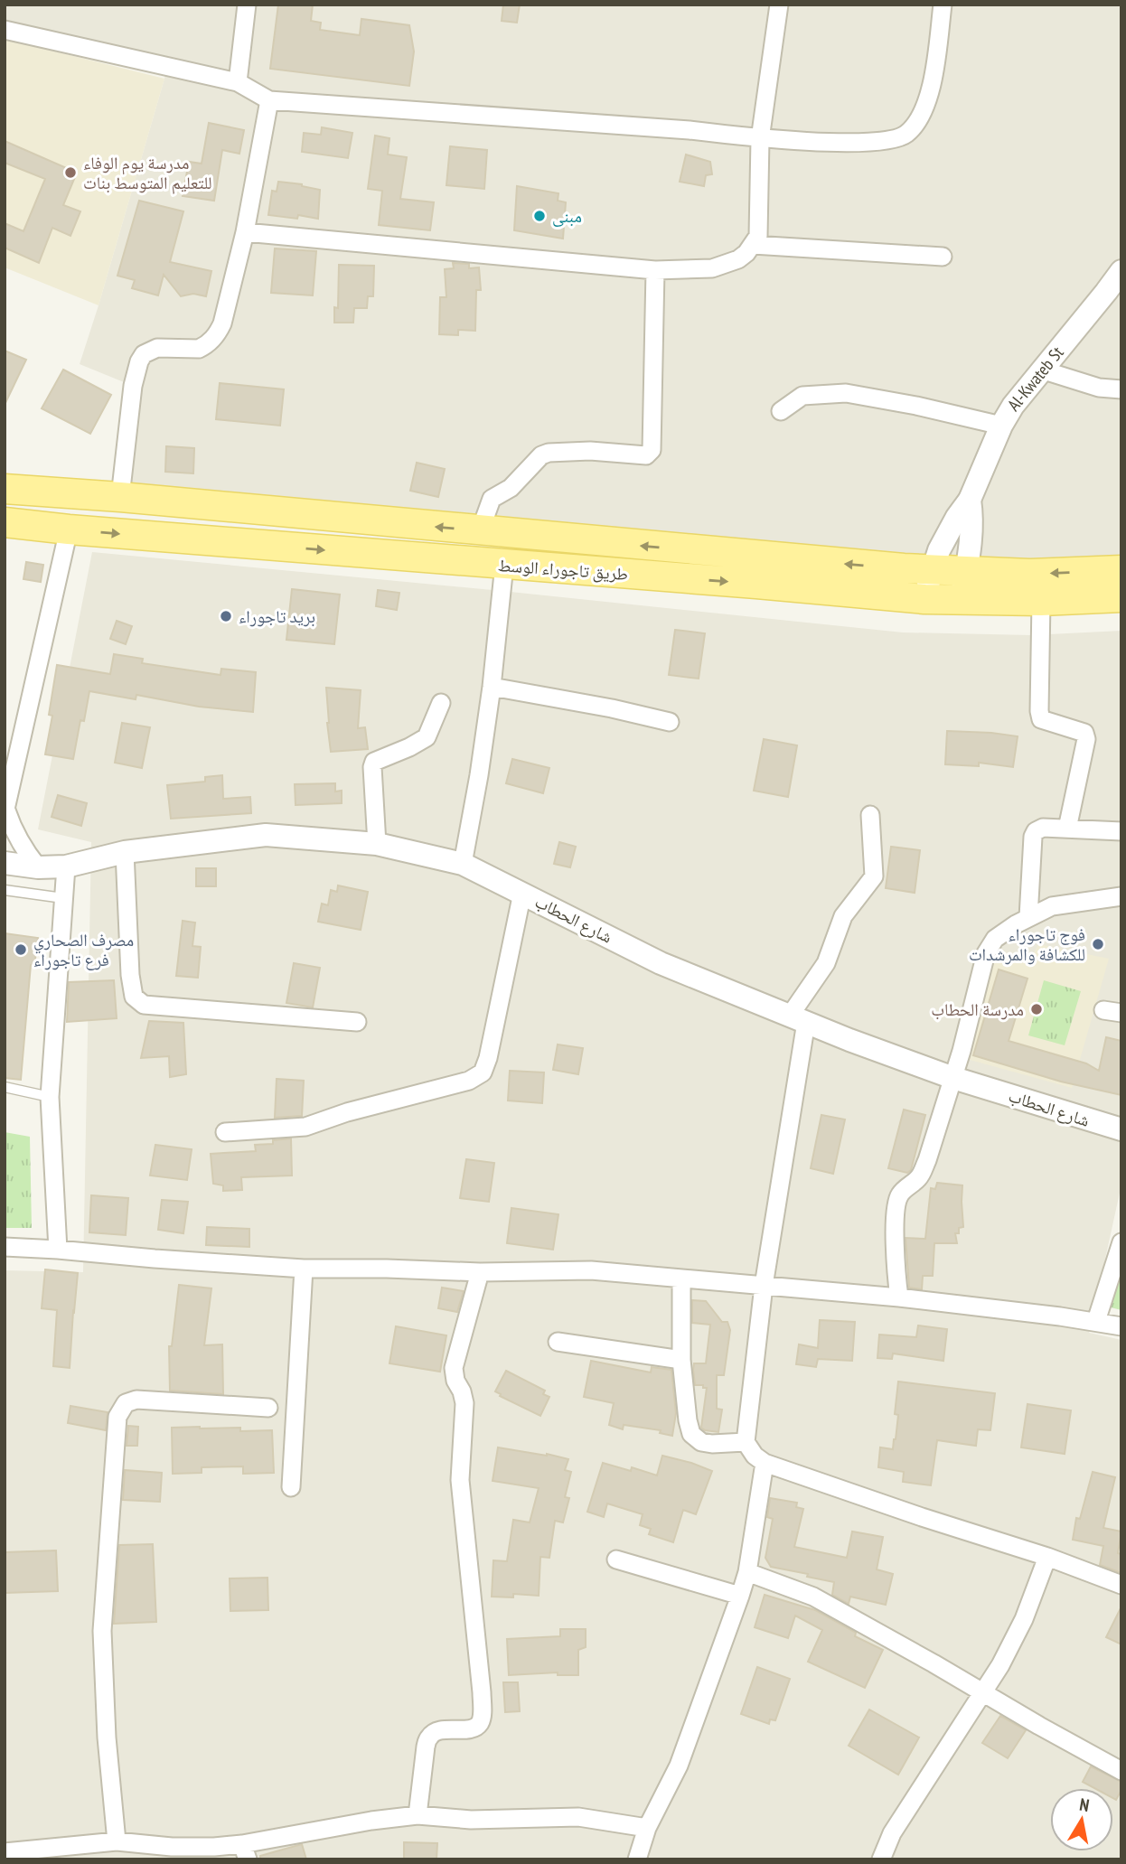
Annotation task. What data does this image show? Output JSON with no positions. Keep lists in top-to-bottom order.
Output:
{
  "streets": {
    "main road": ["طريق تاجوراء الوسط"],
    "street": ["Al-Kwateb St", "شارع الحطاب"]
  },
  "crossings": [
    ["Al-Kwateb St", "طريق تاجوراء الوسط"]
  ],
  "places": [
    "مدرسة يوم الوفاء للتعليم المتوسط بنات",
    "مبنى",
    "بريد تاجوراء",
    "فوج تاجوراء للكشافة والمرشدات",
    "مصرف الصحاري فرع تاجوراء",
    "مدرسة الحطاب"
  ],
  "north": "top"
}
